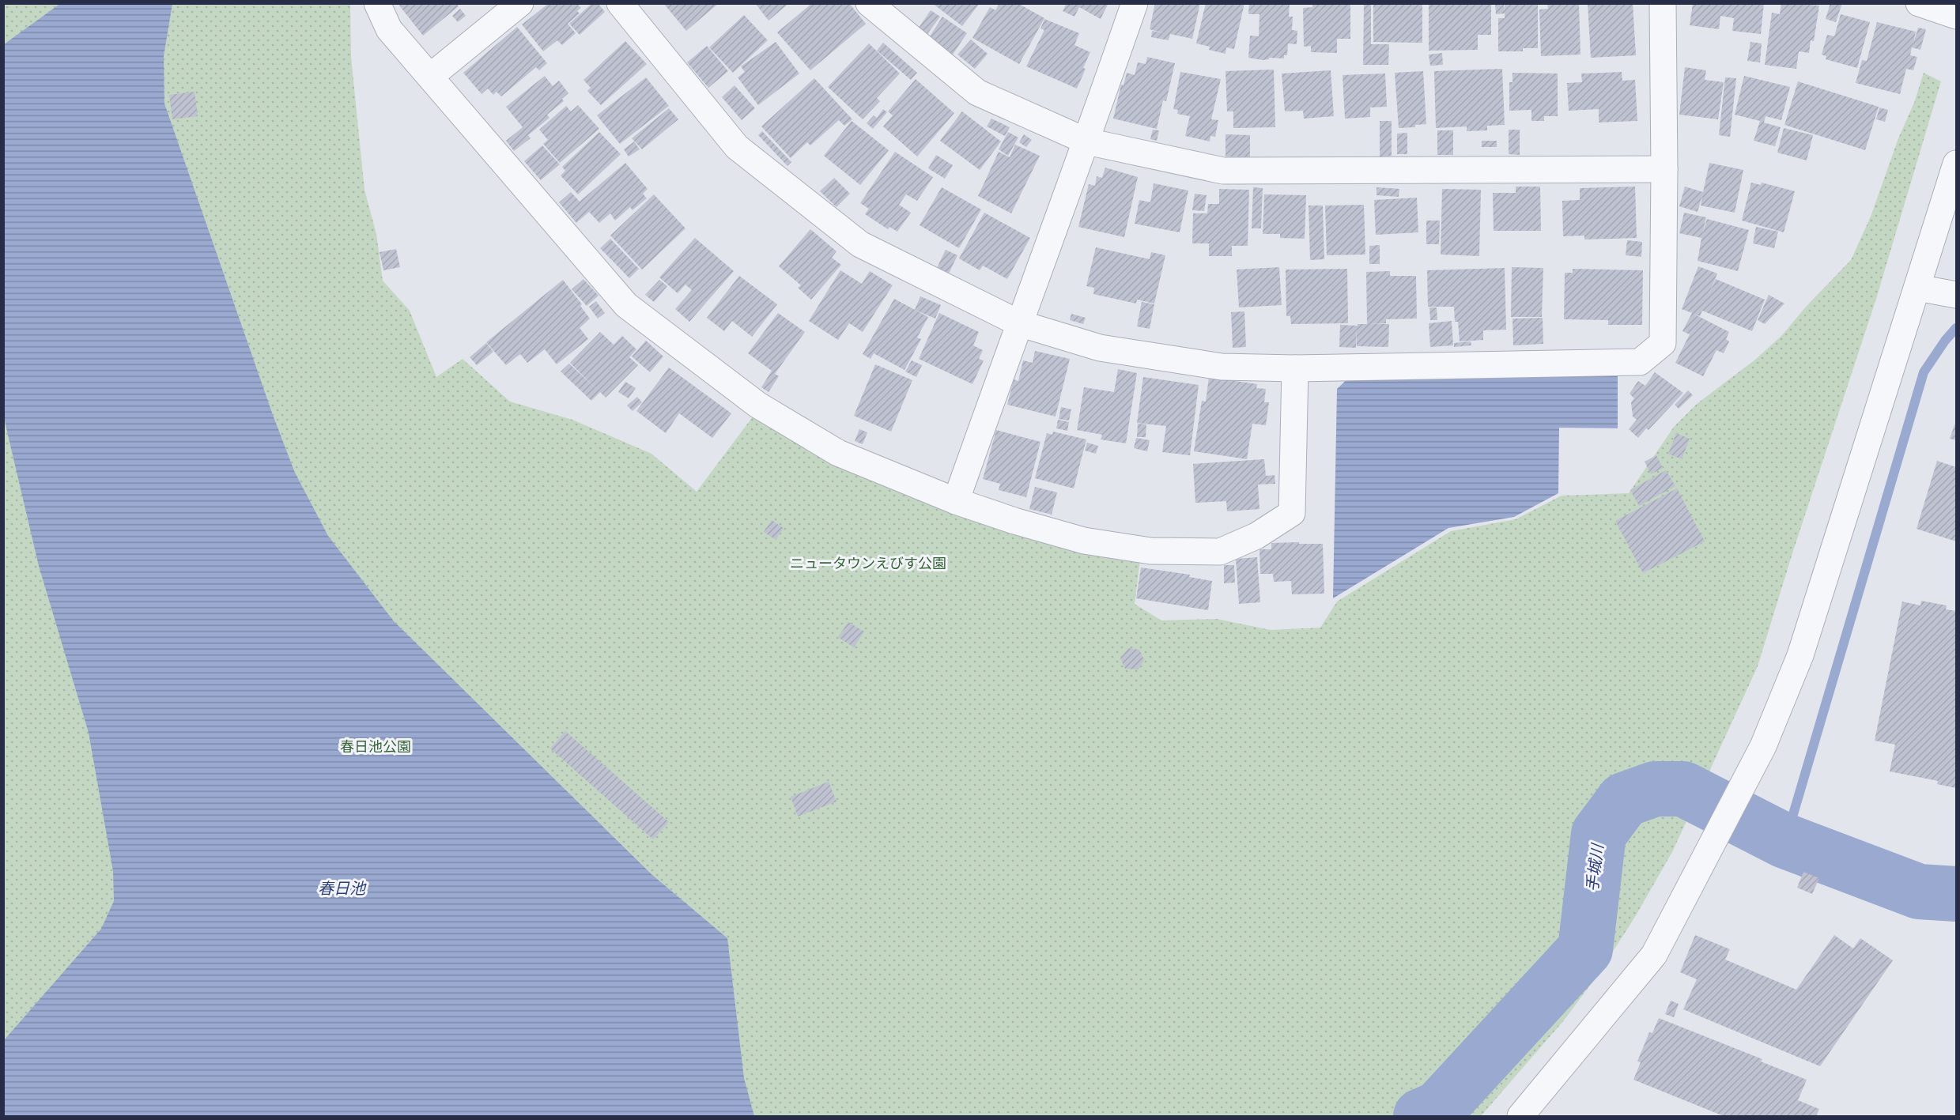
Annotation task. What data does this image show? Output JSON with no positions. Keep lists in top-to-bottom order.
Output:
{
  "water": ["手城川", "春日池"],
  "parks": ["ニュータウンえびす公園", "春日池公園"]
}
